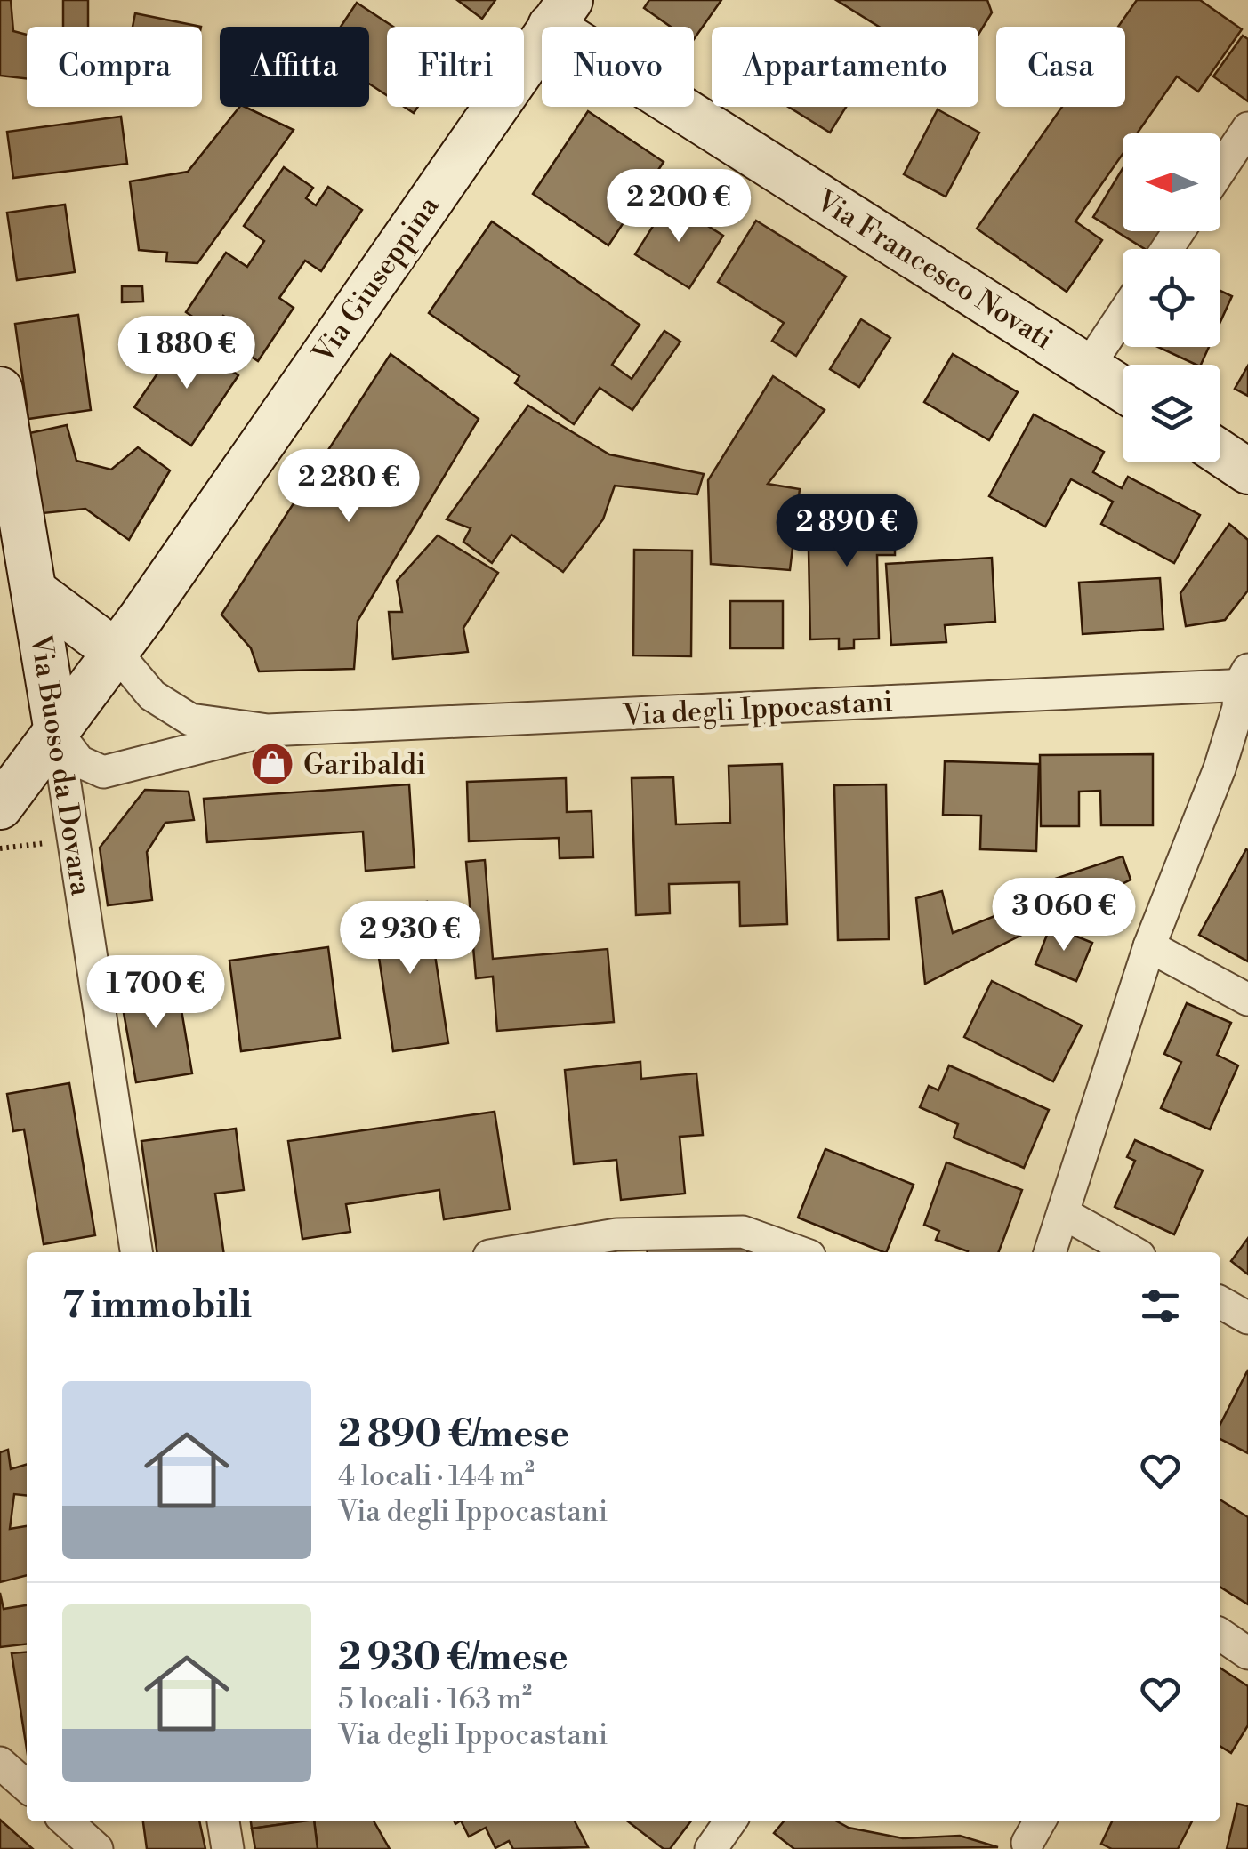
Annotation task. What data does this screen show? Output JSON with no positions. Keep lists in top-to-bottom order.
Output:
{
  "streets": {
    "street": [
      "Via Francesco Novati",
      "Via Giuseppina",
      "Via degli Ippocastani",
      "Via Buoso da Dovara"
    ]
  },
  "crossings": [
    ["Via Francesco Novati", "Via Giuseppina"],
    ["Via Giuseppina", "Via degli Ippocastani"],
    ["Via Giuseppina", "Via Buoso da Dovara"],
    ["Via degli Ippocastani", "Via Buoso da Dovara"]
  ],
  "places": {
    "shop": ["Garibaldi"]
  },
  "north": "left",
  "page": {
    "chip": [
      "Compra",
      "Affitta",
      "Filtri",
      "Nuovo",
      "Appartamento",
      "Casa"
    ],
    "price": [
      "2 200 €",
      "1 880 €",
      "2 280 €",
      "2 890 €",
      "3 060 €",
      "2 930 €",
      "1 700 €"
    ],
    "heading": "7 immobili",
    "list": [
      {
        "name": "2 890 €/mese",
        "note": "4 locali · 144 m² · Via degli Ippocastani"
      },
      {
        "name": "2 930 €/mese",
        "note": "5 locali · 163 m² · Via degli Ippocastani"
      }
    ]
  }
}
